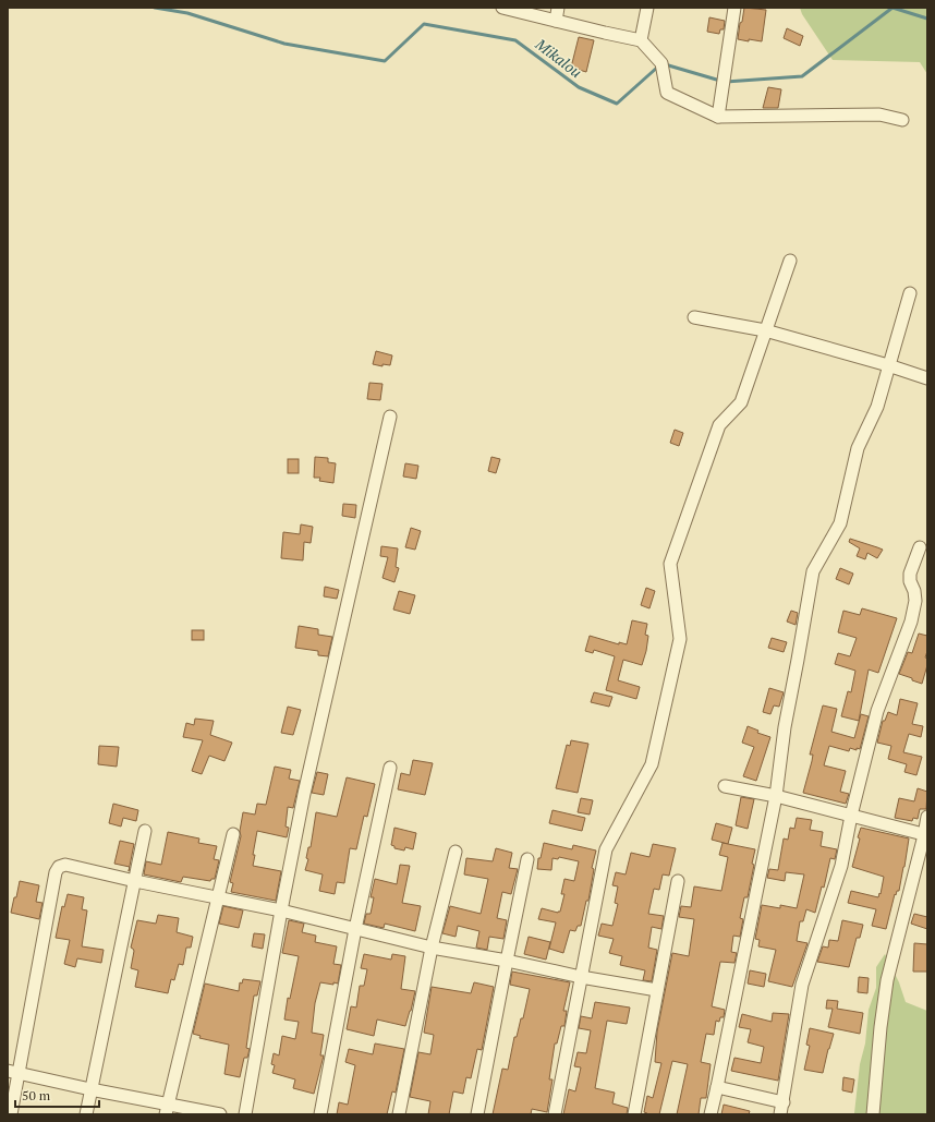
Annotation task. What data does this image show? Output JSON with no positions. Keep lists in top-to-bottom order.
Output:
{
  "water": ["Mikalou"],
  "scale_bar": "50 m"
}
